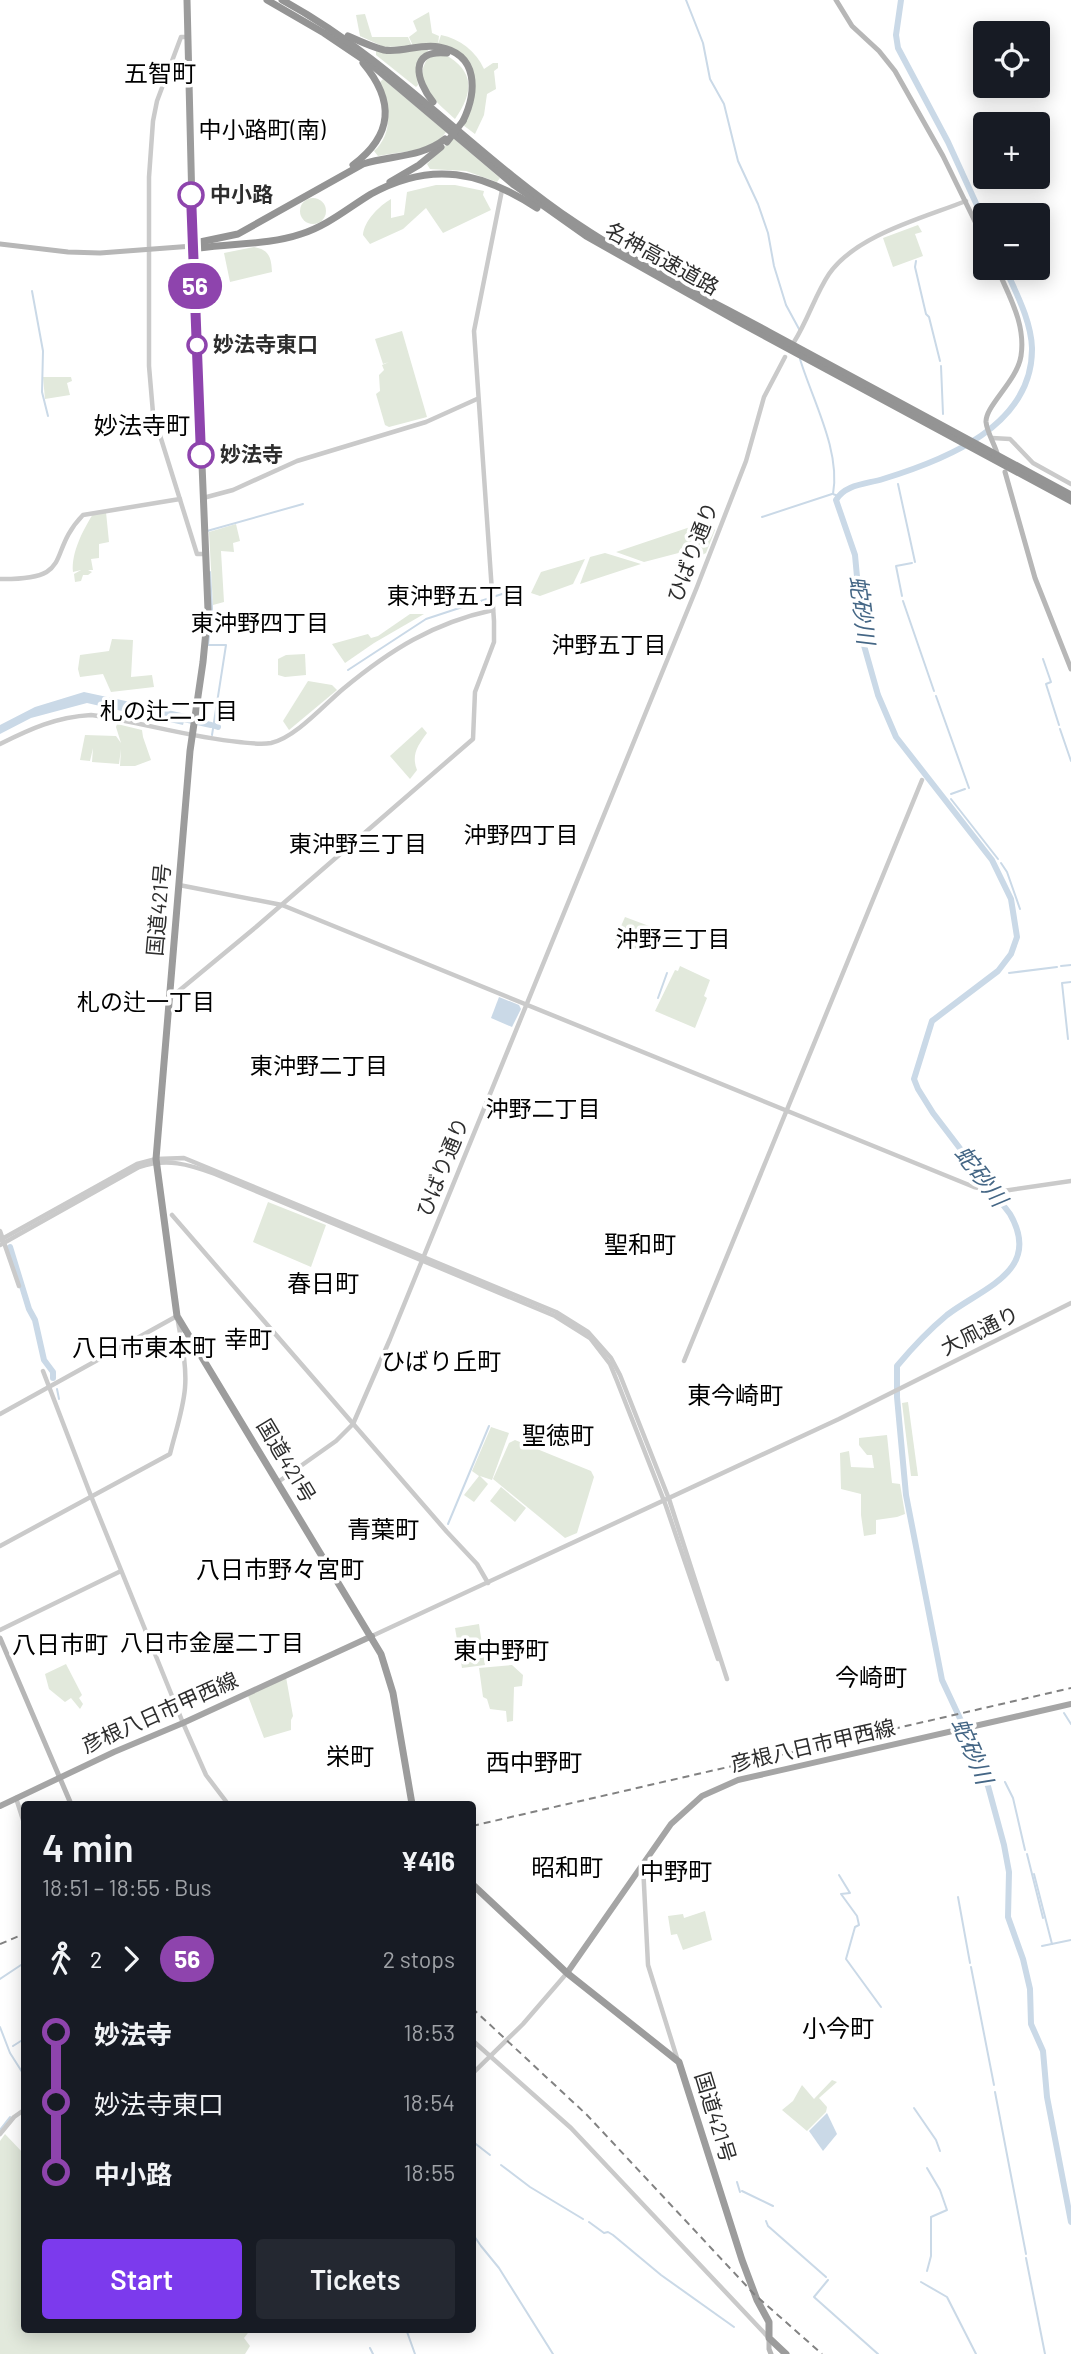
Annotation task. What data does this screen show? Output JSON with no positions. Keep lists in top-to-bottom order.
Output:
{
  "streets": {
    "highway": ["名神高速道路", "国道421号"],
    "main road": ["彦根八日市甲西線"],
    "street": ["ひばり通り", "大凧通り"]
  },
  "crossings": [
    ["国道421号", "大凧通り"],
    ["国道421号", "彦根八日市甲西線"],
    ["大凧通り", "彦根八日市甲西線"]
  ],
  "districts": [
    "五智町",
    "中小路町(南)",
    "妙法寺町",
    "東沖野五丁目",
    "東沖野四丁目",
    "沖野五丁目",
    "札の辻二丁目",
    "沖野四丁目",
    "東沖野三丁目",
    "沖野三丁目",
    "札の辻一丁目",
    "東沖野二丁目",
    "沖野二丁目",
    "聖和町",
    "春日町",
    "幸町",
    "八日市東本町",
    "ひばり丘町",
    "東今崎町",
    "聖徳町",
    "青葉町",
    "八日市野々宮町",
    "八日市金屋二丁目",
    "八日市町",
    "東中野町",
    "今崎町",
    "栄町",
    "西中野町",
    "昭和町",
    "中野町",
    "小今町"
  ],
  "water": ["蛇砂川"],
  "places": ["中小路", "妙法寺東口", "妙法寺"],
  "lines": ["bus line 56"],
  "page": {
    "on_map": "56",
    "map_buttons": ["+", "−"],
    "heading": ["4 min", "18:51 – 18:55 · Bus", "¥416"],
    "legs": ["2", "56", "2 stops"],
    "list": [
      {
        "name": "妙法寺",
        "value": "18:53"
      },
      {
        "name": "妙法寺東口",
        "value": "18:54"
      },
      {
        "name": "中小路",
        "value": "18:55"
      }
    ],
    "buttons": ["Start", "Tickets"]
  }
}
